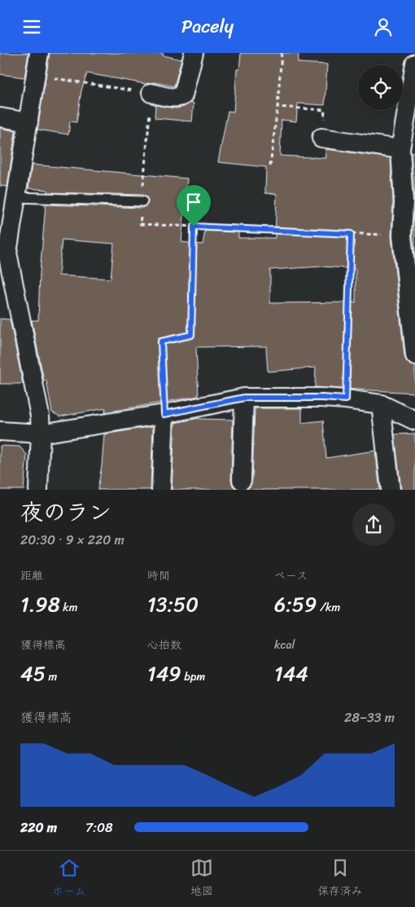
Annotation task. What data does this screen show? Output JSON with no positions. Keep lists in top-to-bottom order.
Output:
{
  "page": {
    "header": "Pacely",
    "heading": ["夜のラン", "20:30 · 9 × 220 m"],
    "stats": [
      ["距離", "1.98 km"],
      ["時間", "13:50"],
      ["ペース", "6:59 /km"],
      ["獲得標高", "45 m"],
      ["心拍数", "149 bpm"],
      ["kcal", "144"]
    ],
    "chart": ["獲得標高", "28–33 m"],
    "list": [
      {
        "name": "220 m",
        "note": "7:08"
      }
    ],
    "tabs": ["ホーム", "地図", "保存済み"]
  }
}
